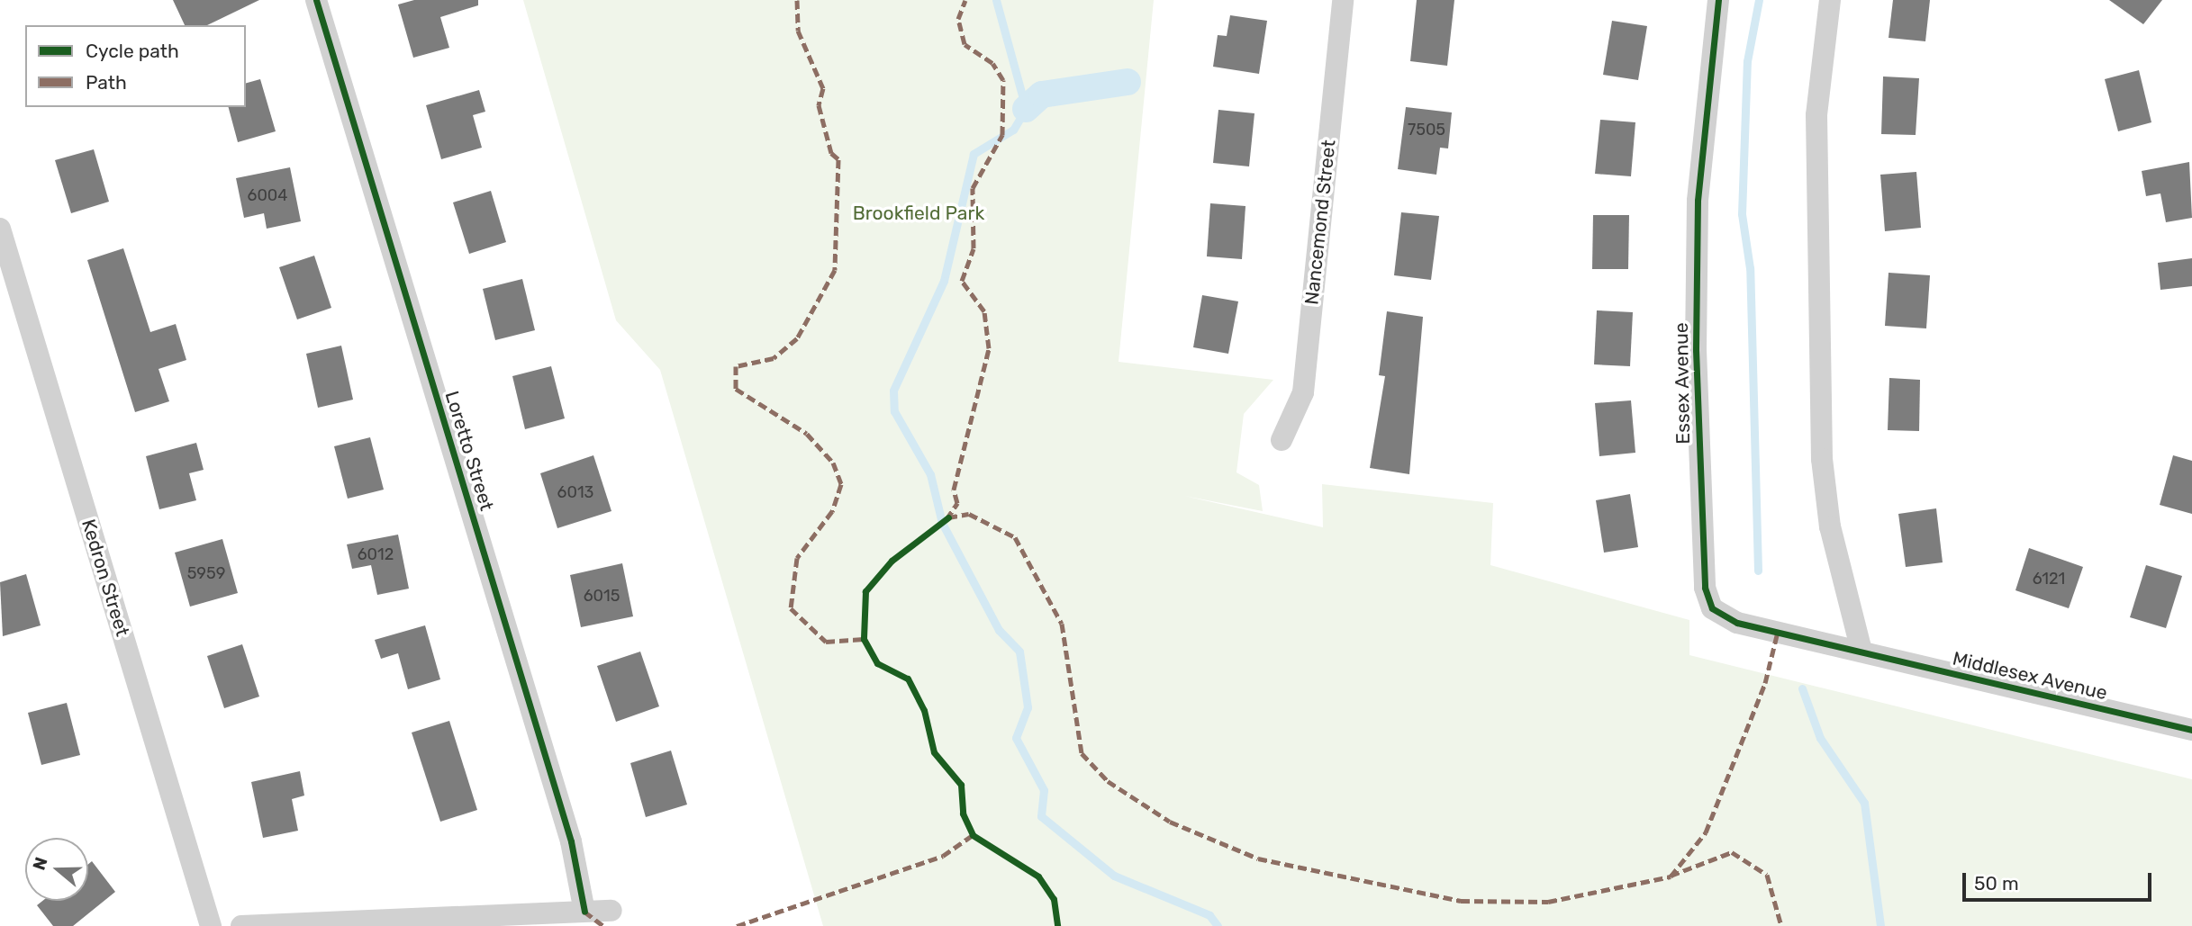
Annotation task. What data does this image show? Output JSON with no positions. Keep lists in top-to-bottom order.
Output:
{
  "streets": {
    "street": [
      "Nancemond Street",
      "Essex Avenue",
      "Loretto Street",
      "Kedron Street",
      "Middlesex Avenue"
    ]
  },
  "crossings": [
    ["Essex Avenue", "Middlesex Avenue"]
  ],
  "parks": ["Brookfield Park"],
  "house_numbers": [
    "7505",
    "6004",
    "6013",
    "6012",
    "5959",
    "6121",
    "6015"
  ],
  "legend": ["Cycle path", "Path"],
  "scale_bar": "50 m",
  "north": "left"
}
